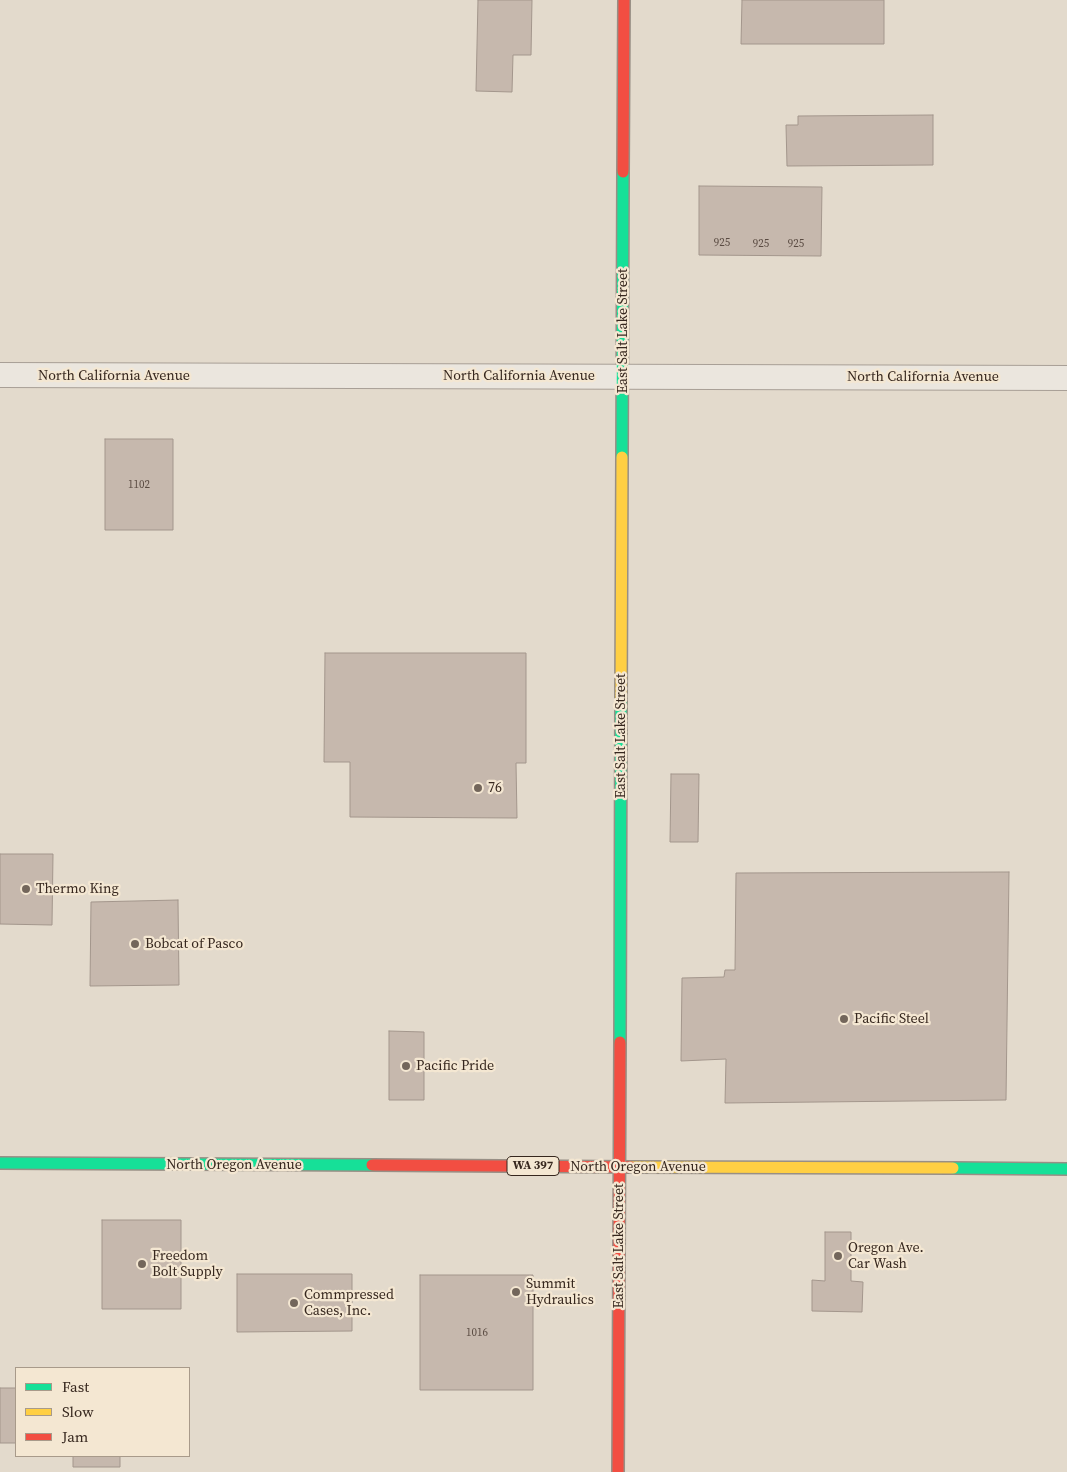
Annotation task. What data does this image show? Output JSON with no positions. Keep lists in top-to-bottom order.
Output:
{
  "streets": {
    "street": [
      "East Salt Lake Street",
      "North California Avenue",
      "North Oregon Avenue",
      "WA 397"
    ]
  },
  "crossings": [
    ["East Salt Lake Street", "North California Avenue"],
    ["East Salt Lake Street", "North Oregon Avenue"]
  ],
  "places": [
    "76",
    "Thermo King",
    "Bobcat of Pasco",
    "Pacific Steel",
    "Pacific Pride",
    "Oregon Ave. Car Wash",
    "Freedom Bolt Supply",
    "Summit Hydraulics",
    "Commpressed Cases, Inc."
  ],
  "house_numbers": [
    "925",
    "925",
    "925",
    "1102",
    "1016"
  ],
  "legend": ["Fast", "Slow", "Jam"]
}
